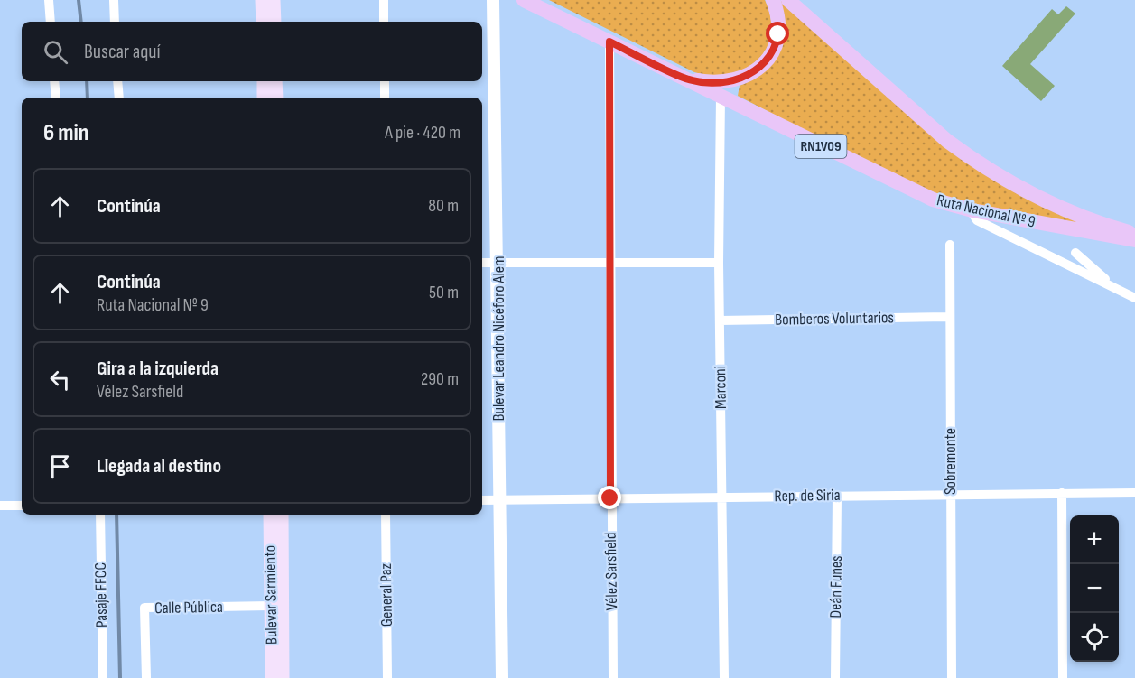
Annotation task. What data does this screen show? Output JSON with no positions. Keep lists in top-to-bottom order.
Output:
{
  "streets": {
    "main road": ["RN1V09", "Ruta Nacional Nº 9", "Bulevar Sarmiento"],
    "street": [
      "Bomberos Voluntarios",
      "Bulevar Leandro Nicéforo Alem",
      "Marconi",
      "Sobremonte",
      "Rep. de Siria",
      "Vélez Sarsfield",
      "Deán Funes",
      "Pasaje FFCC",
      "General Paz",
      "Calle Pública"
    ]
  },
  "crossings": [
    ["RN1V09", "Ruta Nacional Nº 9"],
    ["Ruta Nacional Nº 9", "Marconi"],
    ["Ruta Nacional Nº 9", "Vélez Sarsfield"],
    ["Bomberos Voluntarios", "Marconi"],
    ["Bomberos Voluntarios", "Sobremonte"],
    ["Bulevar Leandro Nicéforo Alem", "Rep. de Siria"],
    ["Marconi", "Rep. de Siria"],
    ["Sobremonte", "Rep. de Siria"],
    ["Rep. de Siria", "Vélez Sarsfield"],
    ["Rep. de Siria", "Deán Funes"],
    ["Bulevar Sarmiento", "Calle Pública"]
  ],
  "page": {
    "search": "Buscar aquí",
    "heading": ["6 min", "A pie · 420 m"],
    "list": [
      ["Continúa", "80 m"],
      ["Continúa", "Ruta Nacional Nº 9", "50 m"],
      ["Gira a la izquierda", "Vélez Sarsfield", "290 m"],
      "Llegada al destino"
    ],
    "map_buttons": ["+", "−"]
  }
}
